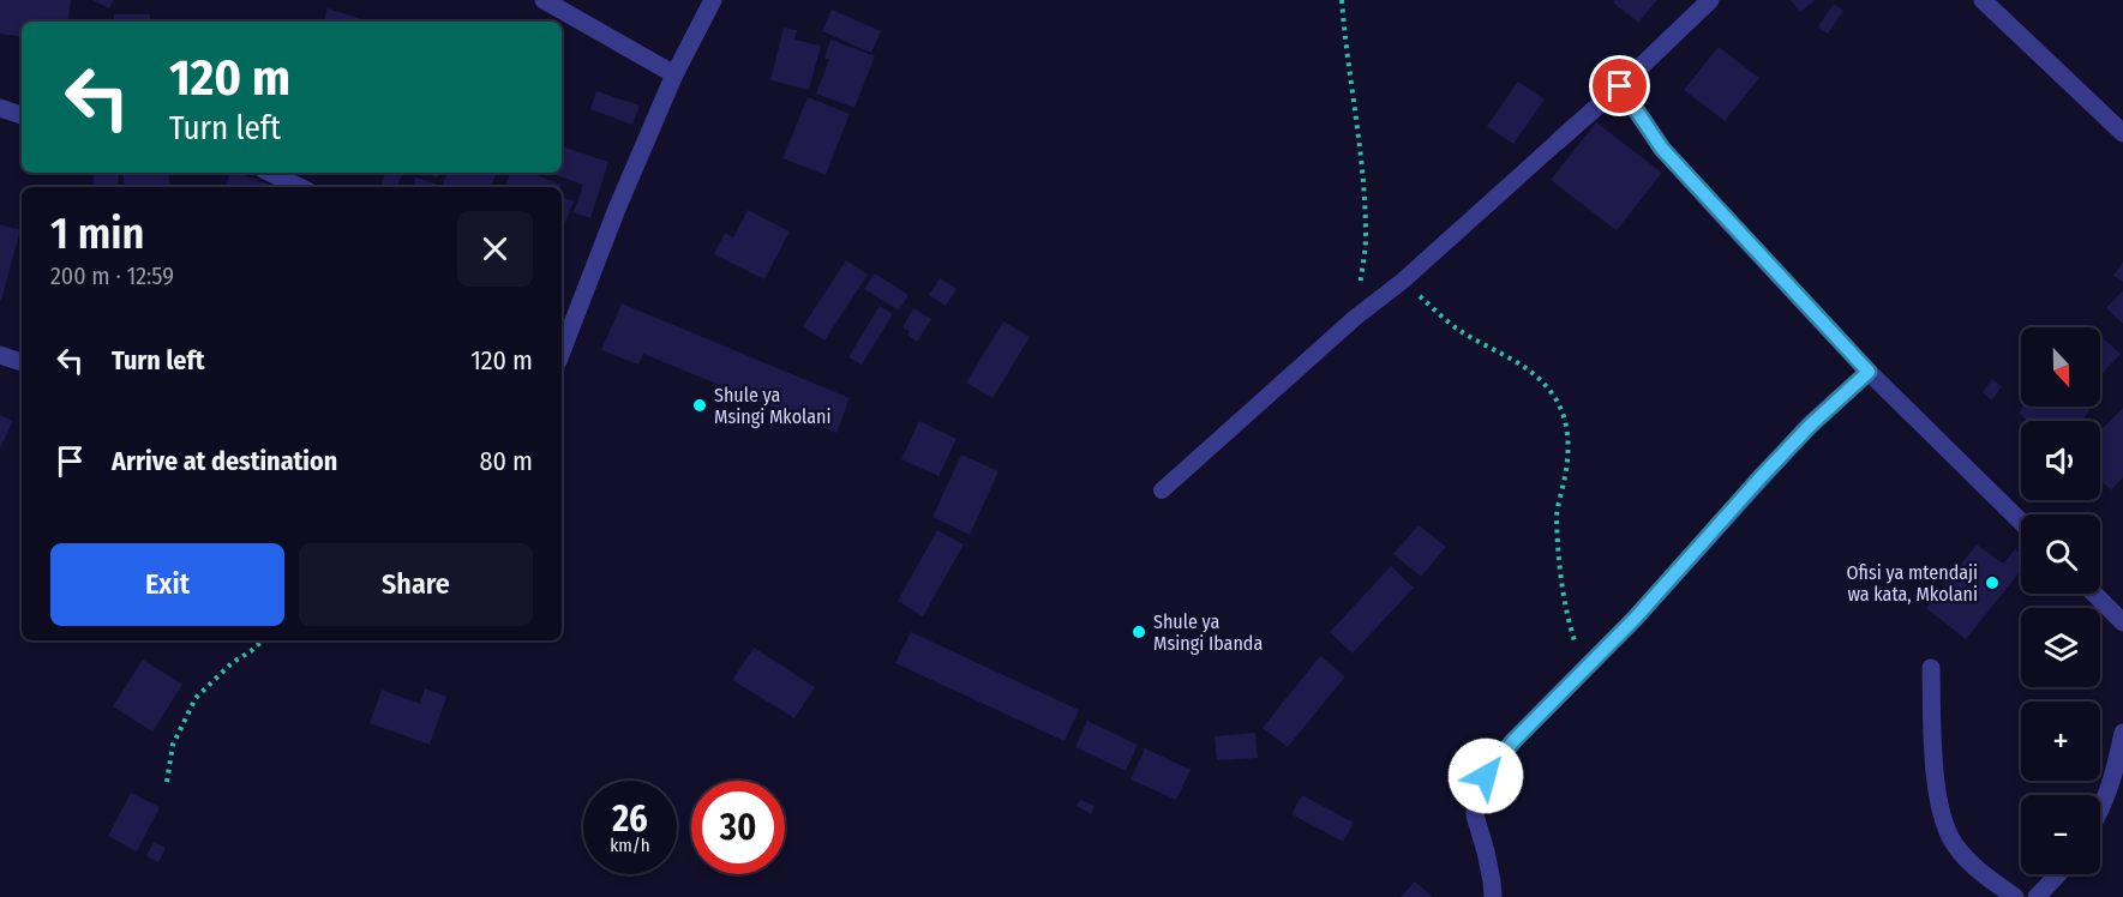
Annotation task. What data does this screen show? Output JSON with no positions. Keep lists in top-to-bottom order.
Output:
{
  "places": ["Shule ya Msingi Mkolani", "Ofisi ya mtendaji wa kata, Mkolani", "Shule ya Msingi Ibanda"],
  "north": "bottom",
  "page": {
    "turn": ["120 m", "Turn left"],
    "heading": ["1 min", "200 m · 12:59"],
    "list": [
      {
        "name": "Turn left",
        "value": "120 m"
      },
      {
        "name": "Arrive at destination",
        "value": "80 m"
      }
    ],
    "map_buttons": ["+", "−"],
    "buttons": ["Exit", "Share"],
    "speed": "26 km/h",
    "limit": "30"
  }
}
